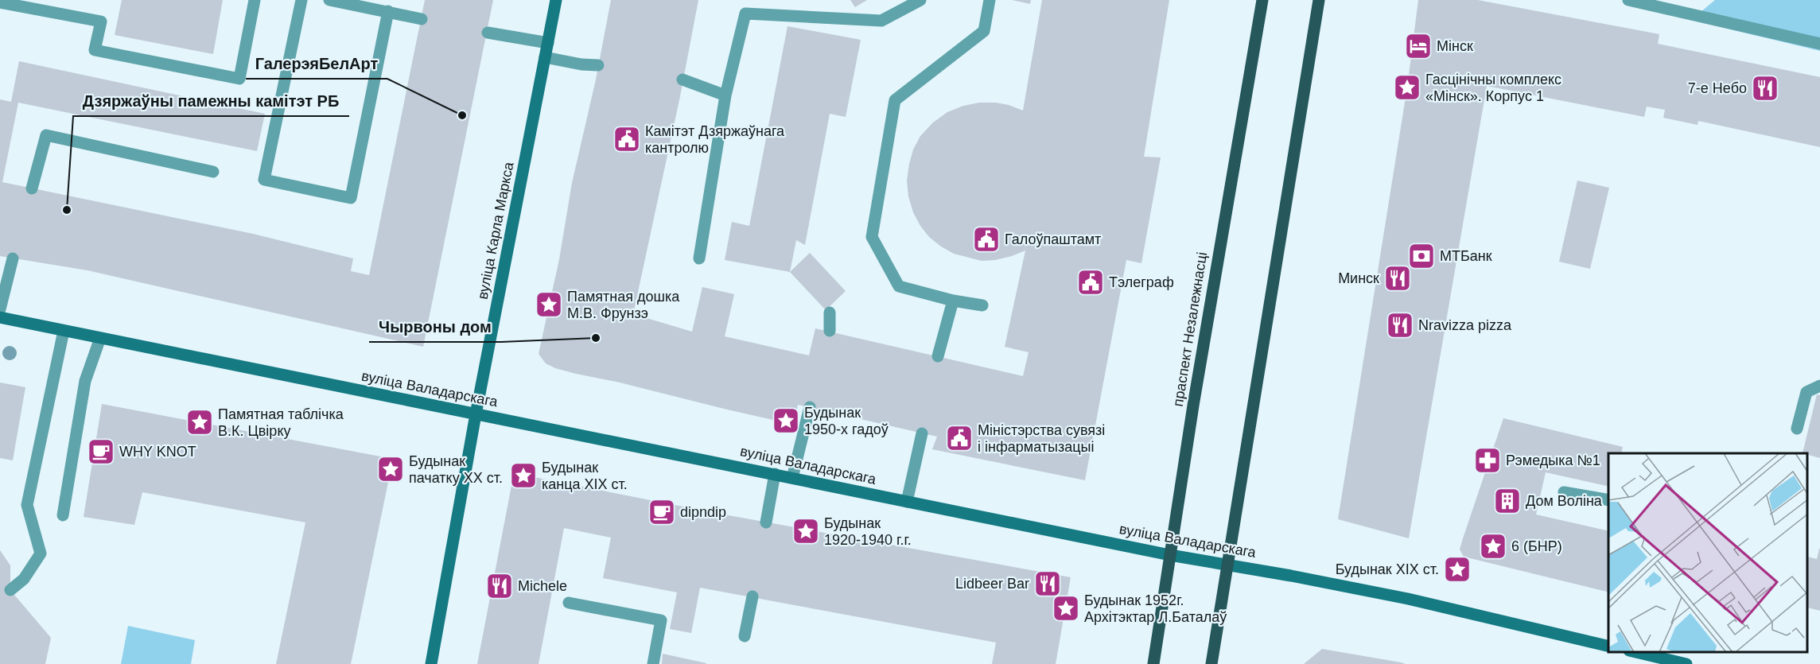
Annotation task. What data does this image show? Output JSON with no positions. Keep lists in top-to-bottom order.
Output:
{
  "streets": {
    "main road": ["вуліца Карла Маркса", "праспект Незалежнасці", "вуліца Валадарскага"]
  },
  "crossings": [
    ["вуліца Карла Маркса", "вуліца Валадарскага"],
    ["праспект Незалежнасці", "вуліца Валадарскага"]
  ],
  "places": {
    "hotel": ["Мінск"],
    "place": [
      "Гасцінічны комплекс «Мінск». Корпус 1",
      "Памятная дошка М.В. Фрунзэ",
      "Будынак 1950-х гадоў",
      "Памятная таблічка В.К. Цвірку",
      "Будынак пачатку XX ст.",
      "Будынак канца ХІХ ст.",
      "Будынак 1920-1940 г.г.",
      "6 (БНР)",
      "Будынак XIX ст.",
      "Будынак 1952г. Архітэктар Л.Баталаў"
    ],
    "restaurant": [
      "7-е Небо",
      "Минск",
      "Nravizza pizza",
      "Lidbeer Bar",
      "Michele"
    ],
    "other": ["ГалерэяБелАрт", "Дзяржаўны памежны камітэт РБ", "Чырвоны дом"],
    "public building": [
      "Камітэт Дзяржаўнага кантролю",
      "Галоўпаштамт",
      "Тэлеграф",
      "Міністэрства сувязі і інфарматызацыі"
    ],
    "bank": ["МТБанк"],
    "cafe": ["WHY KNOT", "dipndip"],
    "pharmacy": ["Рэмедыка №1"],
    "building": ["Дом Воліна"]
  }
}
